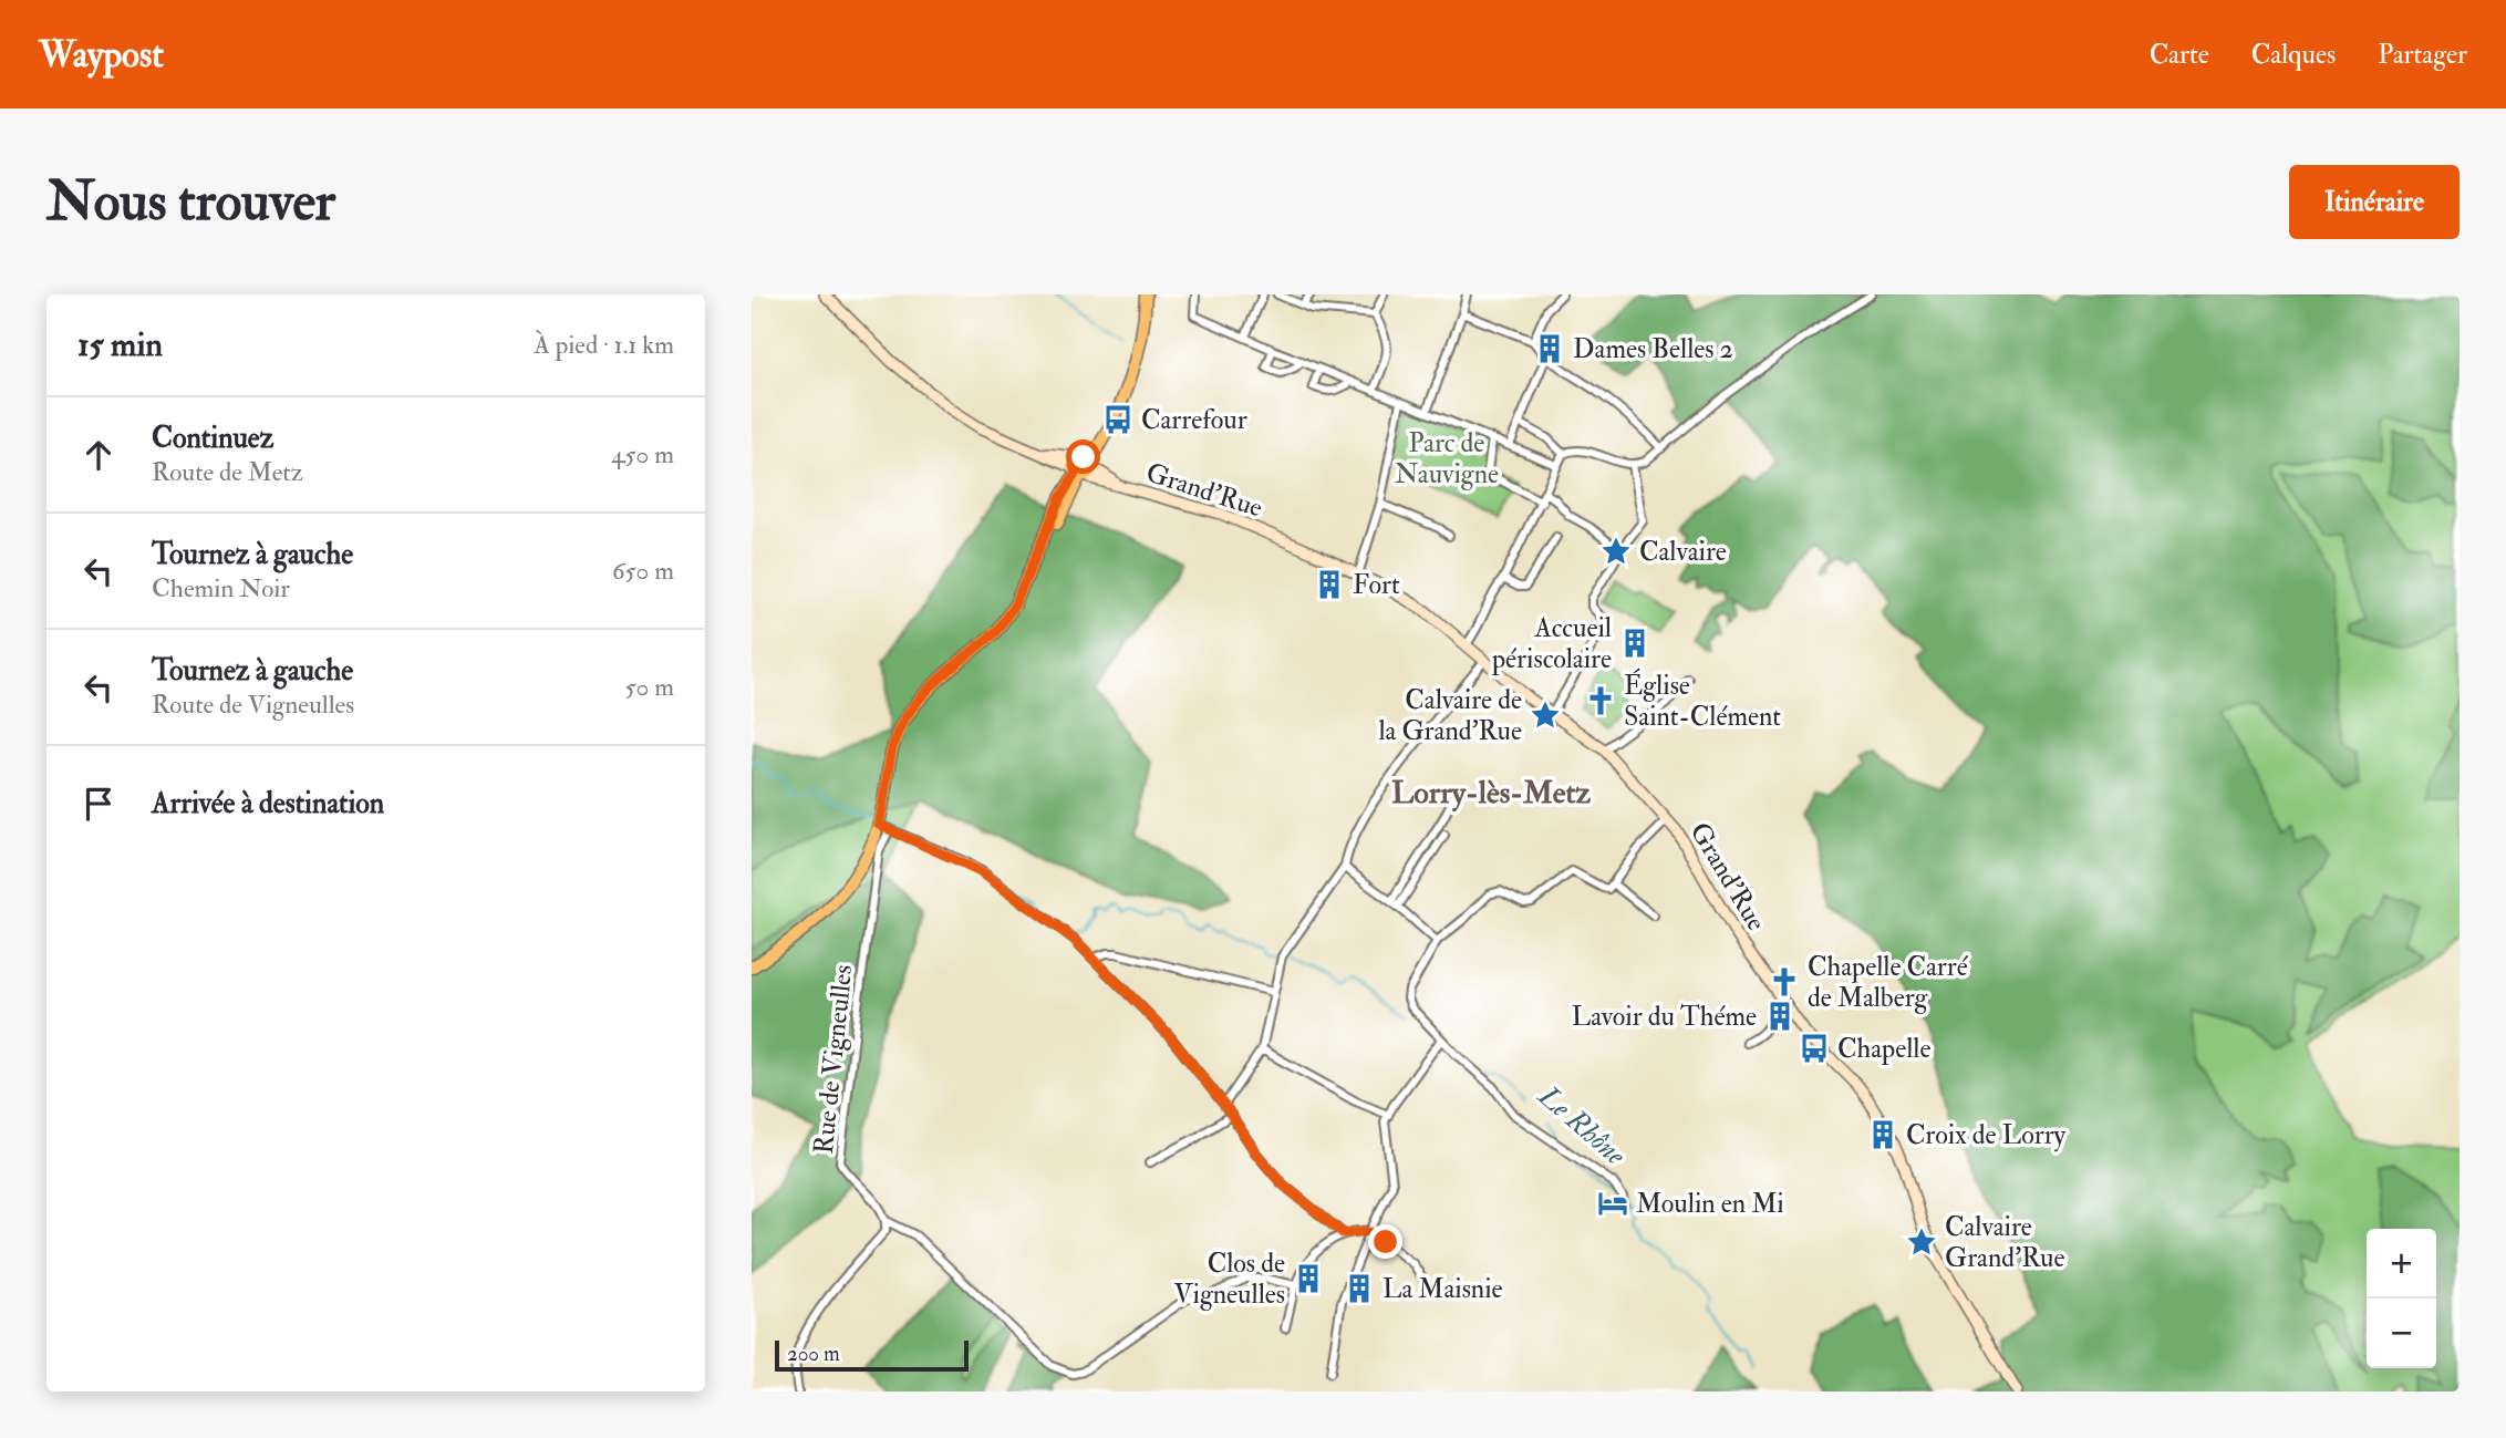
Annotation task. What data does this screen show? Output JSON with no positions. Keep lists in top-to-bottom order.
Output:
{
  "streets": {
    "street": ["Grand'Rue", "Rue de Vigneulles"]
  },
  "districts": ["Lorry-lès-Metz"],
  "water": ["Le Rhône"],
  "parks": ["Parc de Nauvigne"],
  "places": {
    "building": [
      "Dames Belles 2",
      "Fort",
      "Accueil périscolaire",
      "Lavoir du Théme",
      "Croix de Lorry",
      "Clos de Vigneulles",
      "La Maisnie"
    ],
    "bus stop": ["Carrefour", "Chapelle"],
    "place": ["Calvaire", "Calvaire de la Grand'Rue", "Calvaire Grand'Rue"],
    "church": ["Église Saint-Clément", "Chapelle Carré de Malberg"],
    "hotel": ["Moulin en Mi"]
  },
  "scale_bar": "200 m",
  "page": {
    "header": "Waypost",
    "nav": ["Carte", "Calques", "Partager"],
    "buttons": "Itinéraire",
    "title": "Nous trouver",
    "heading": ["15 min", "À pied · 1.1 km"],
    "list": [
      ["Continuez", "Route de Metz", "450 m"],
      ["Tournez à gauche", "Chemin Noir", "650 m"],
      ["Tournez à gauche", "Route de Vigneulles", "50 m"],
      "Arrivée à destination"
    ],
    "map_buttons": ["+", "−"],
    "scale": "200 m"
  }
}
